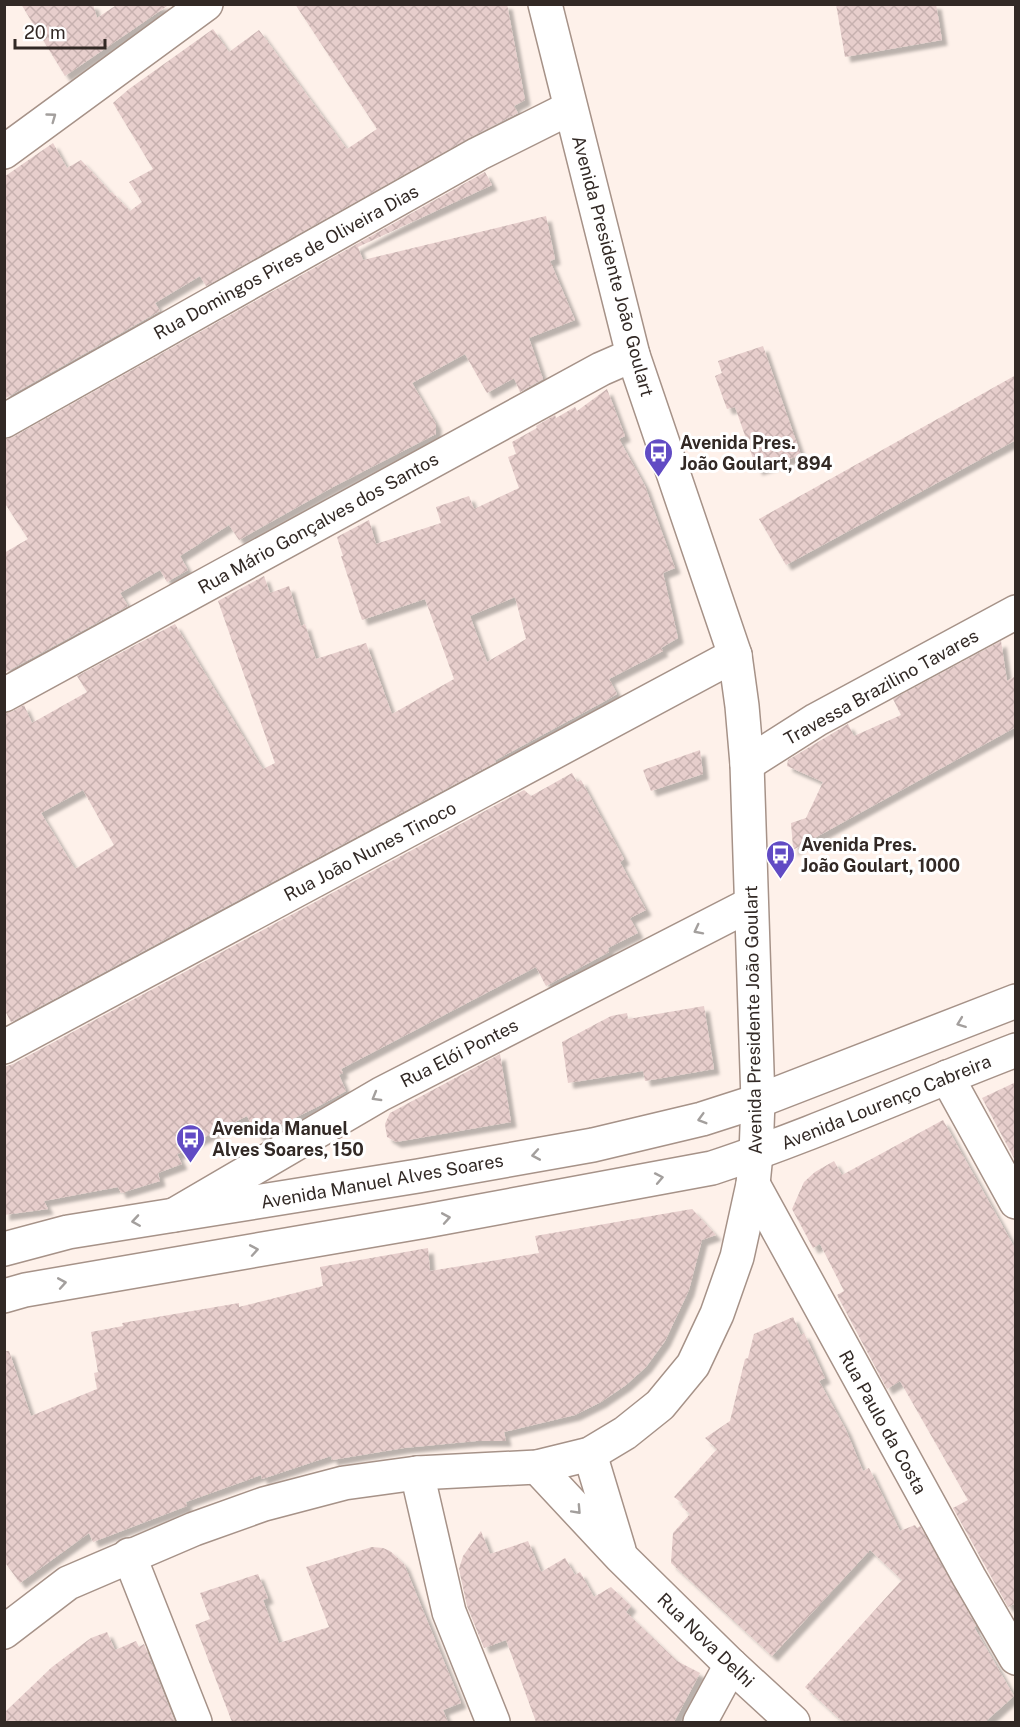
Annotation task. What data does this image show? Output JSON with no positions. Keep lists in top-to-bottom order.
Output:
{
  "streets": {
    "street": [
      "Rua Domingos Pires de Oliveira Dias",
      "Avenida Presidente João Goulart",
      "Rua Mário Gonçalves dos Santos",
      "Travessa Brazilino Tavares",
      "Rua João Nunes Tinoco",
      "Rua Elói Pontes",
      "Avenida Lourenço Cabreira",
      "Avenida Manuel Alves Soares",
      "Rua Paulo da Costa",
      "Rua Nova Delhi"
    ]
  },
  "crossings": [
    ["Rua Domingos Pires de Oliveira Dias", "Avenida Presidente João Goulart"],
    ["Avenida Presidente João Goulart", "Rua Mário Gonçalves dos Santos"],
    ["Avenida Presidente João Goulart", "Travessa Brazilino Tavares"],
    ["Avenida Presidente João Goulart", "Rua João Nunes Tinoco"],
    ["Avenida Presidente João Goulart", "Rua Elói Pontes"],
    ["Avenida Presidente João Goulart", "Avenida Lourenço Cabreira"],
    ["Avenida Presidente João Goulart", "Avenida Manuel Alves Soares"],
    ["Avenida Presidente João Goulart", "Rua Paulo da Costa"],
    ["Avenida Presidente João Goulart", "Rua Nova Delhi"],
    ["Rua Elói Pontes", "Avenida Manuel Alves Soares"],
    ["Avenida Lourenço Cabreira", "Rua Paulo da Costa"]
  ],
  "places": {
    "bus stop": ["Avenida Pres. João Goulart, 894", "Avenida Pres. João Goulart, 1000", "Avenida Manuel Alves Soares, 150"]
  },
  "scale_bar": "20 m"
}
